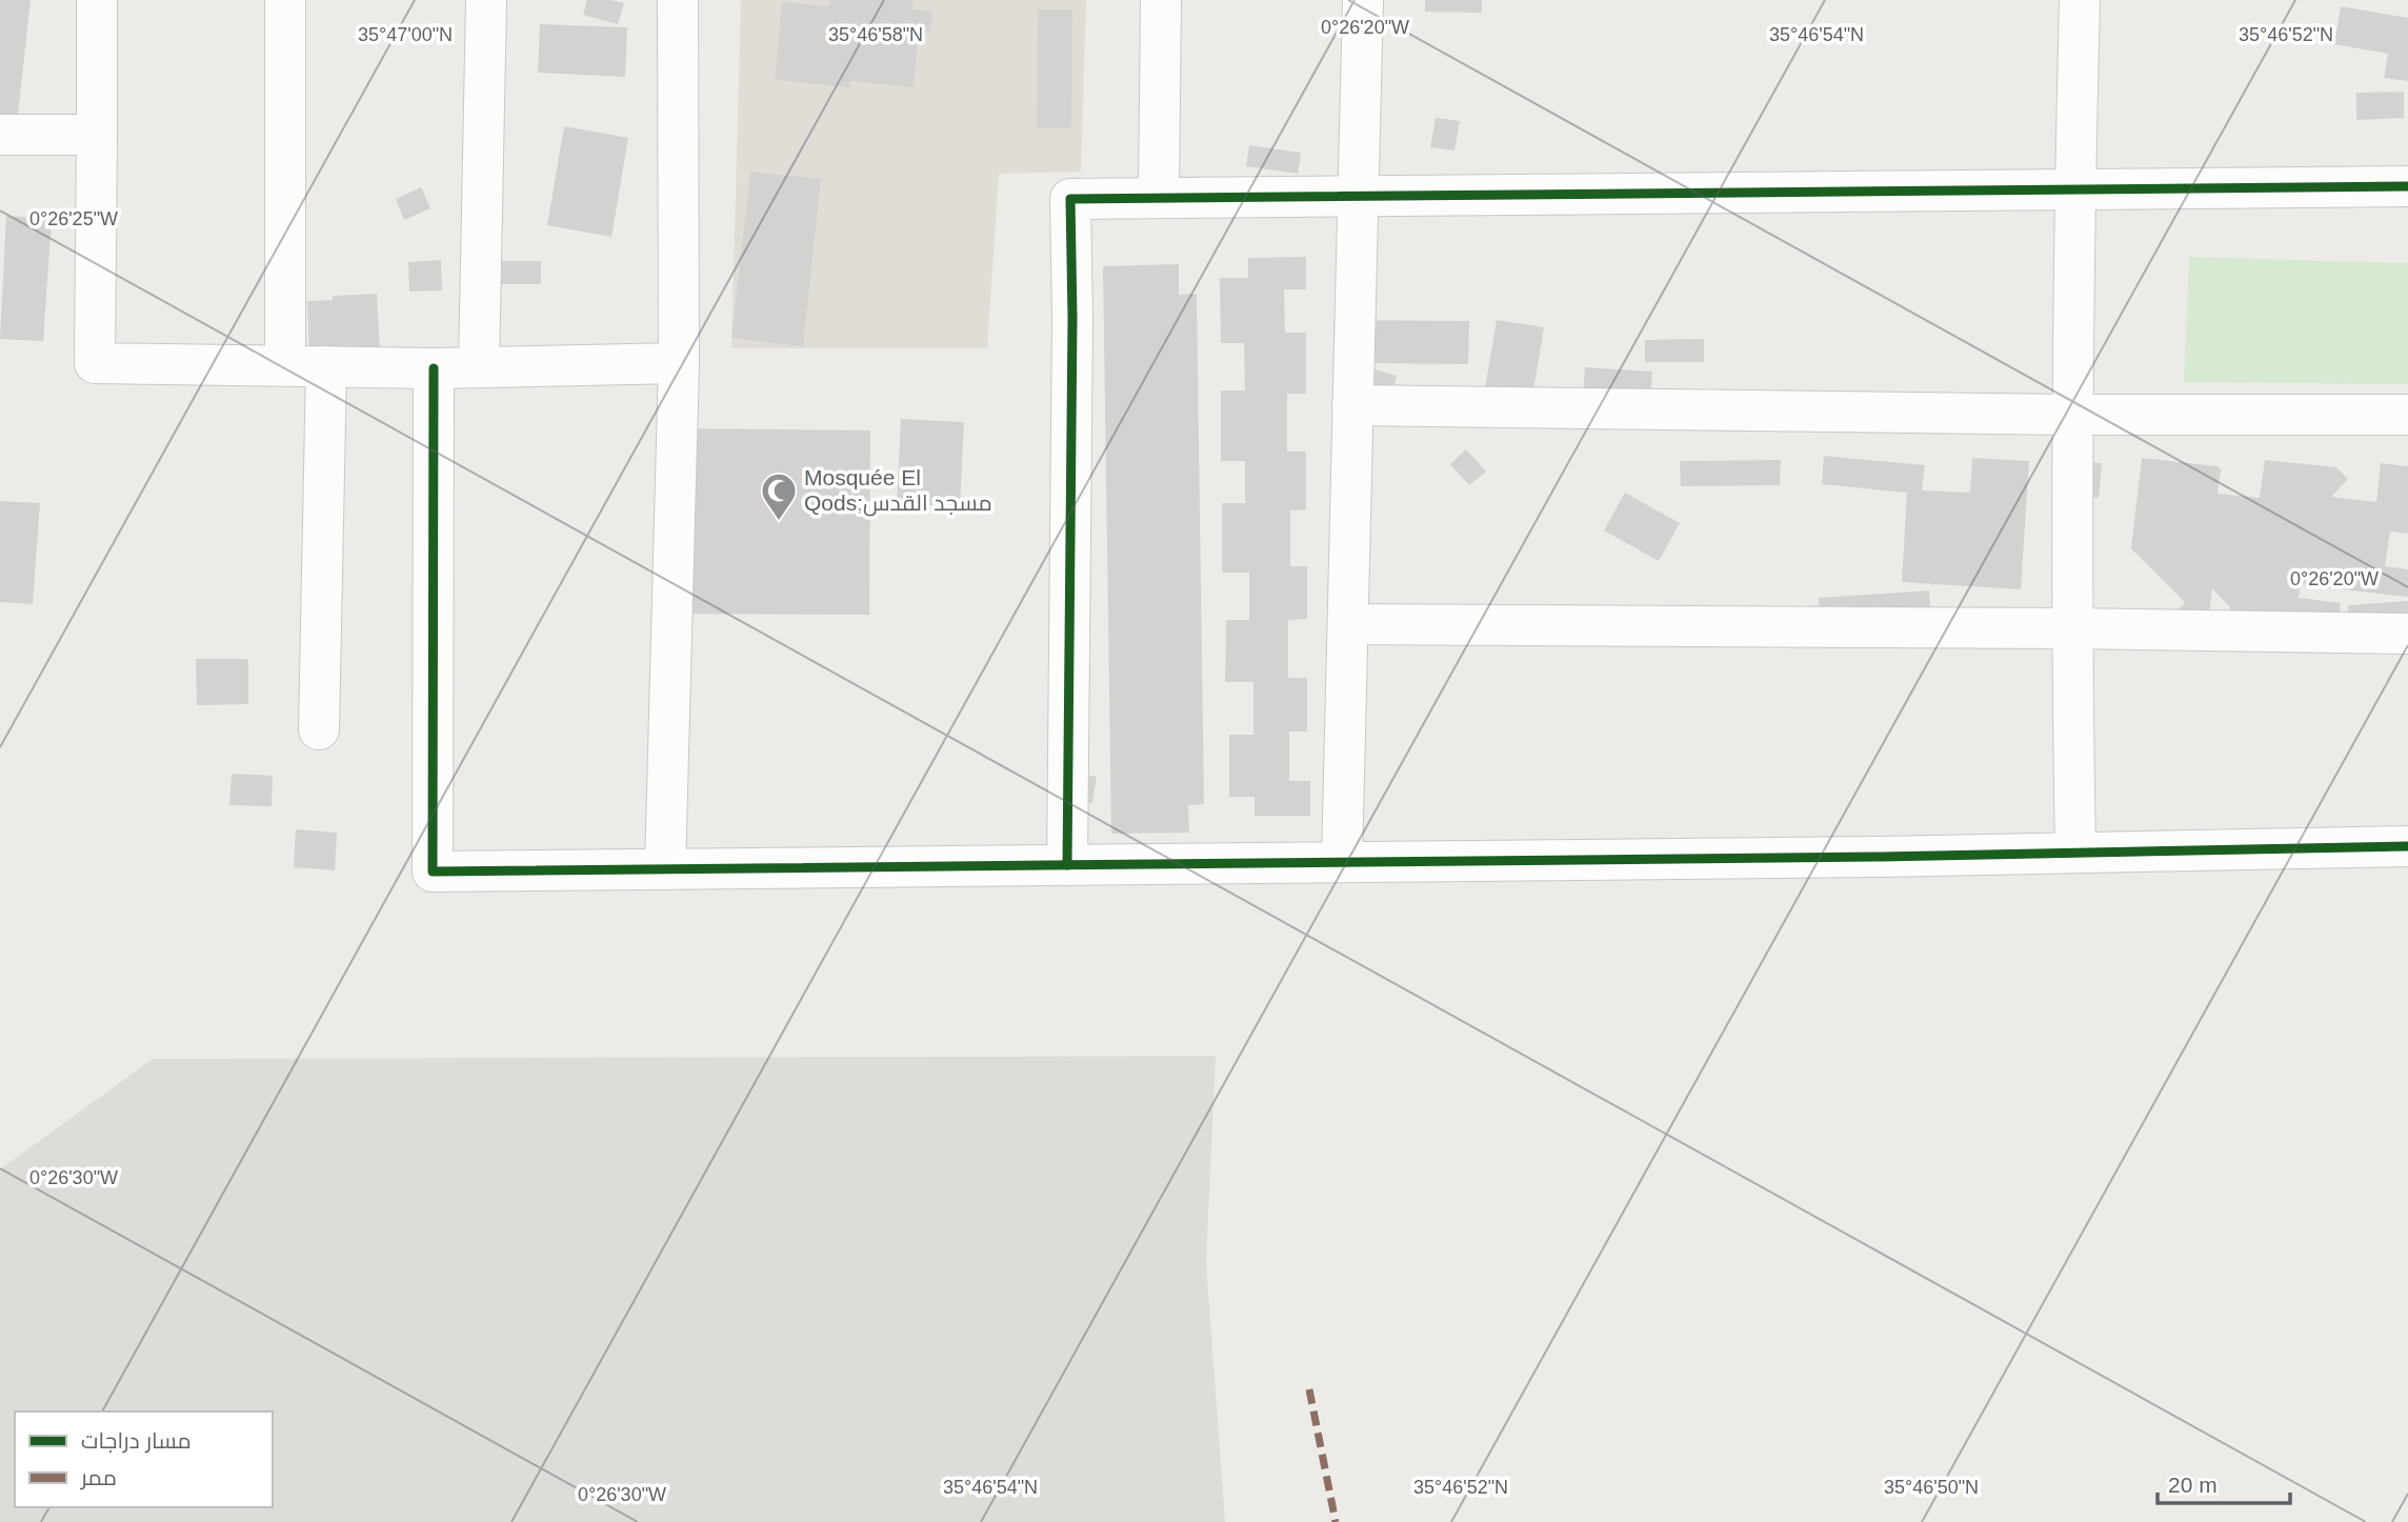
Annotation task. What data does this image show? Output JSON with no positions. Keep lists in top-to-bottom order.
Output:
{
  "places": {
    "mosque": ["Mosquée El Qods;مسجد القدس"]
  },
  "legend": ["مسار دراجات", "ممر"],
  "scale_bar": "20 m",
  "coordinates": [
    "0°26'20\"W",
    "35°46'52\"N",
    "35°47'00\"N",
    "35°46'58\"N",
    "35°46'54\"N",
    "0°26'25\"W",
    "0°26'30\"W",
    "35°46'50\"N"
  ]
}
